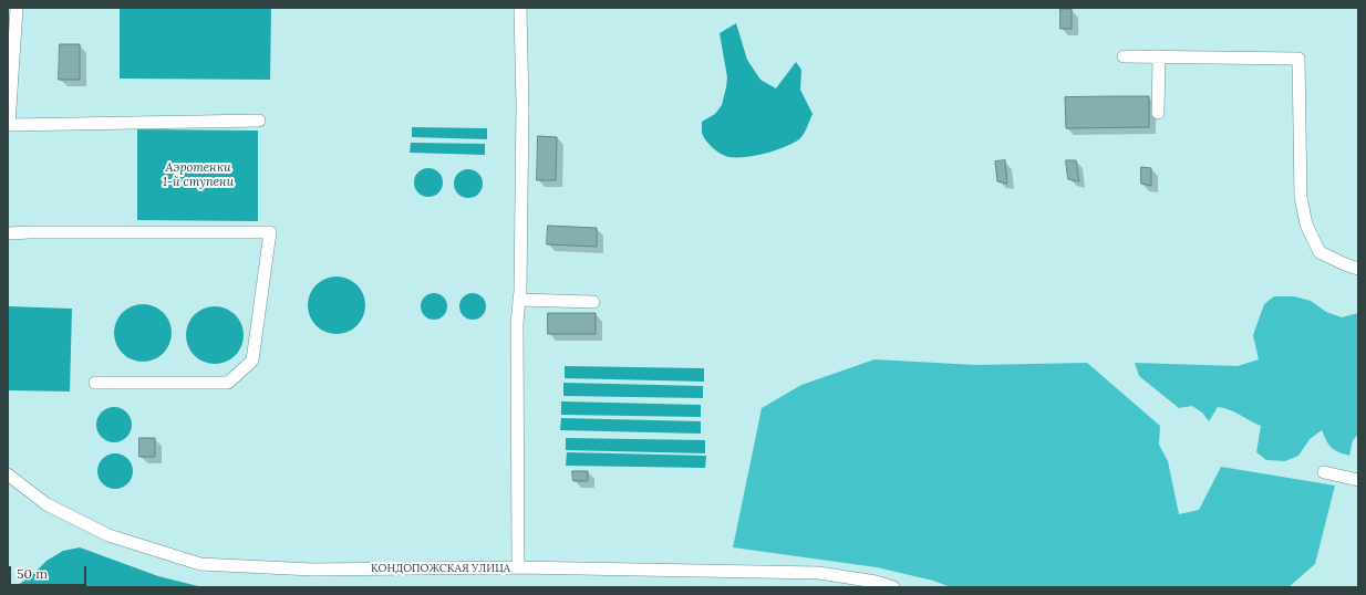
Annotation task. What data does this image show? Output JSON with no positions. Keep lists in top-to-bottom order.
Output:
{
  "streets": {
    "street": ["КОНДОПОЖСКАЯ УЛИЦА"]
  },
  "water": ["Аэротенки 1-й ступени"],
  "scale_bar": "50 m"
}
